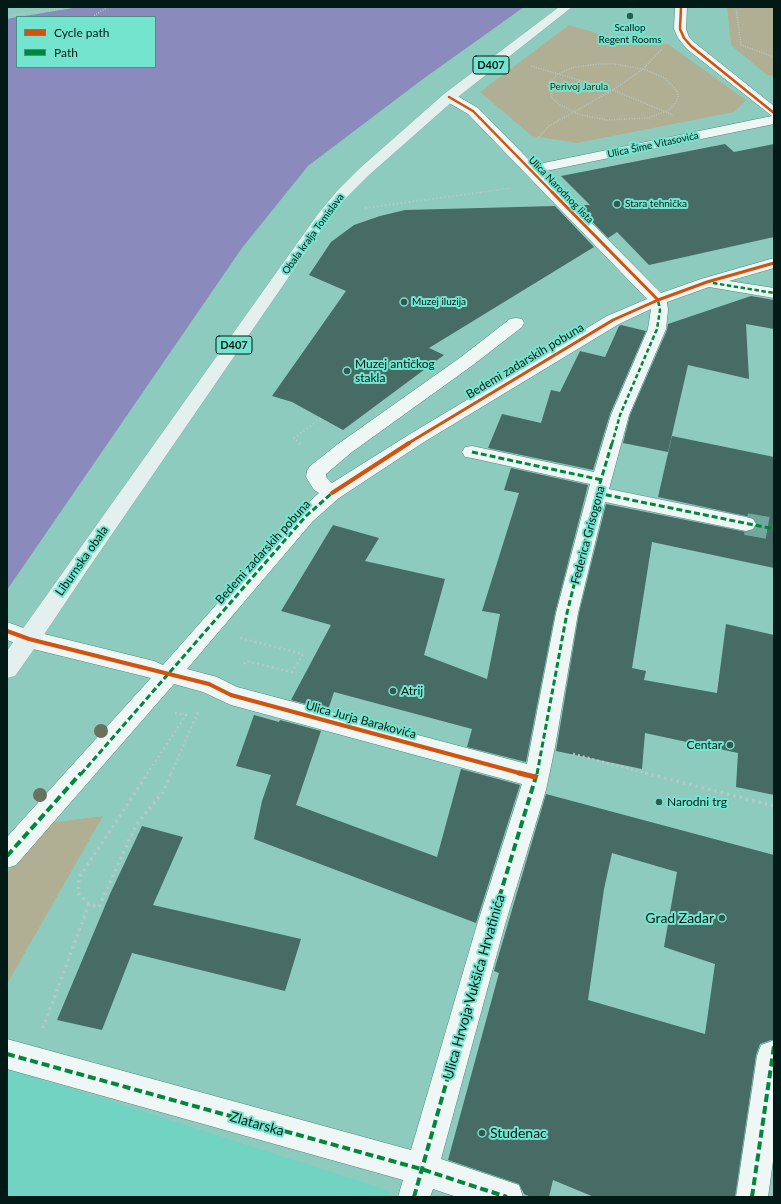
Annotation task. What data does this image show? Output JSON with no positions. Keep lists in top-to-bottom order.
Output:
{
  "streets": {
    "main road": ["D407", "Obala kralja Tomislava", "Liburnska obala"],
    "street": [
      "Ulica Šime Vitasovića",
      "Ulica Narodnog lista",
      "Bedemi zadarskih pobuna",
      "Federica Grisogona",
      "Ulica Jurja Barakovića",
      "Ulica Hrvoja Vukšića Hrvatinića",
      "Zlatarska"
    ]
  },
  "crossings": [
    ["Ulica Šime Vitasovića", "Ulica Narodnog lista"],
    ["Ulica Narodnog lista", "Obala kralja Tomislava"],
    ["Ulica Narodnog lista", "Bedemi zadarskih pobuna"],
    ["Ulica Narodnog lista", "Federica Grisogona"],
    ["Obala kralja Tomislava", "Liburnska obala"],
    ["Bedemi zadarskih pobuna", "Federica Grisogona"],
    ["Federica Grisogona", "Ulica Jurja Barakovića"],
    ["Federica Grisogona", "Ulica Hrvoja Vukšića Hrvatinića"],
    ["Ulica Jurja Barakovića", "Ulica Hrvoja Vukšića Hrvatinića"],
    ["Ulica Hrvoja Vukšića Hrvatinića", "Zlatarska"]
  ],
  "parks": ["Perivoj Jarula"],
  "places": [
    "Scallop Regent Rooms",
    "Stara tehnička",
    "Muzej iluzija",
    "Muzej antičkog stakla",
    "Atrij",
    "Centar",
    "Narodni trg",
    "Grad Zadar",
    "Studenac"
  ],
  "legend": ["Cycle path", "Path"]
}
